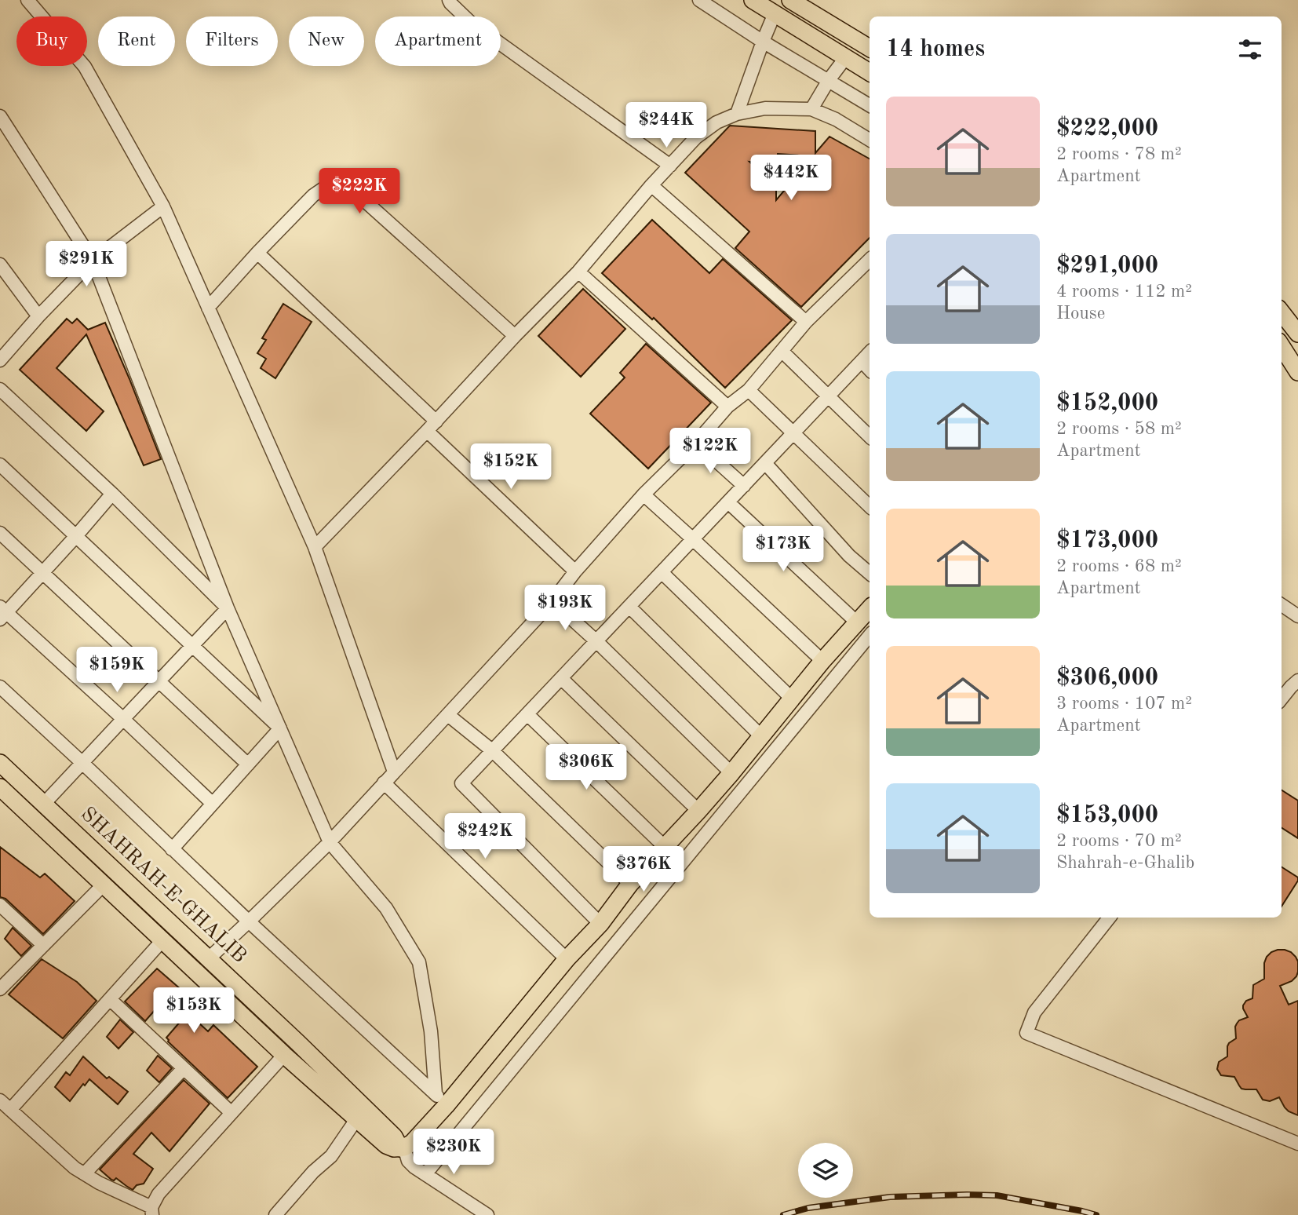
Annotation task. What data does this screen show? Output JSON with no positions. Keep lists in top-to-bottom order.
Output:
{
  "streets": {
    "main road": ["SHAHRAH-E-GHALIB"]
  },
  "page": {
    "chip": [
      "Buy",
      "Rent",
      "Filters",
      "New",
      "Apartment"
    ],
    "heading": "14 homes",
    "list": [
      {
        "name": "$222,000",
        "note": "2 rooms · 78 m² · Apartment"
      },
      {
        "name": "$291,000",
        "note": "4 rooms · 112 m² · House"
      },
      {
        "name": "$152,000",
        "note": "2 rooms · 58 m² · Apartment"
      },
      {
        "name": "$173,000",
        "note": "2 rooms · 68 m² · Apartment"
      },
      {
        "name": "$306,000",
        "note": "3 rooms · 107 m² · Apartment"
      },
      {
        "name": "$153,000",
        "note": "2 rooms · 70 m² · Shahrah-e-Ghalib"
      }
    ],
    "price": [
      "$244K",
      "$442K",
      "$222K",
      "$291K",
      "$122K",
      "$152K",
      "$173K",
      "$193K",
      "$159K",
      "$306K",
      "$242K",
      "$376K",
      "$153K",
      "$230K"
    ]
  }
}
